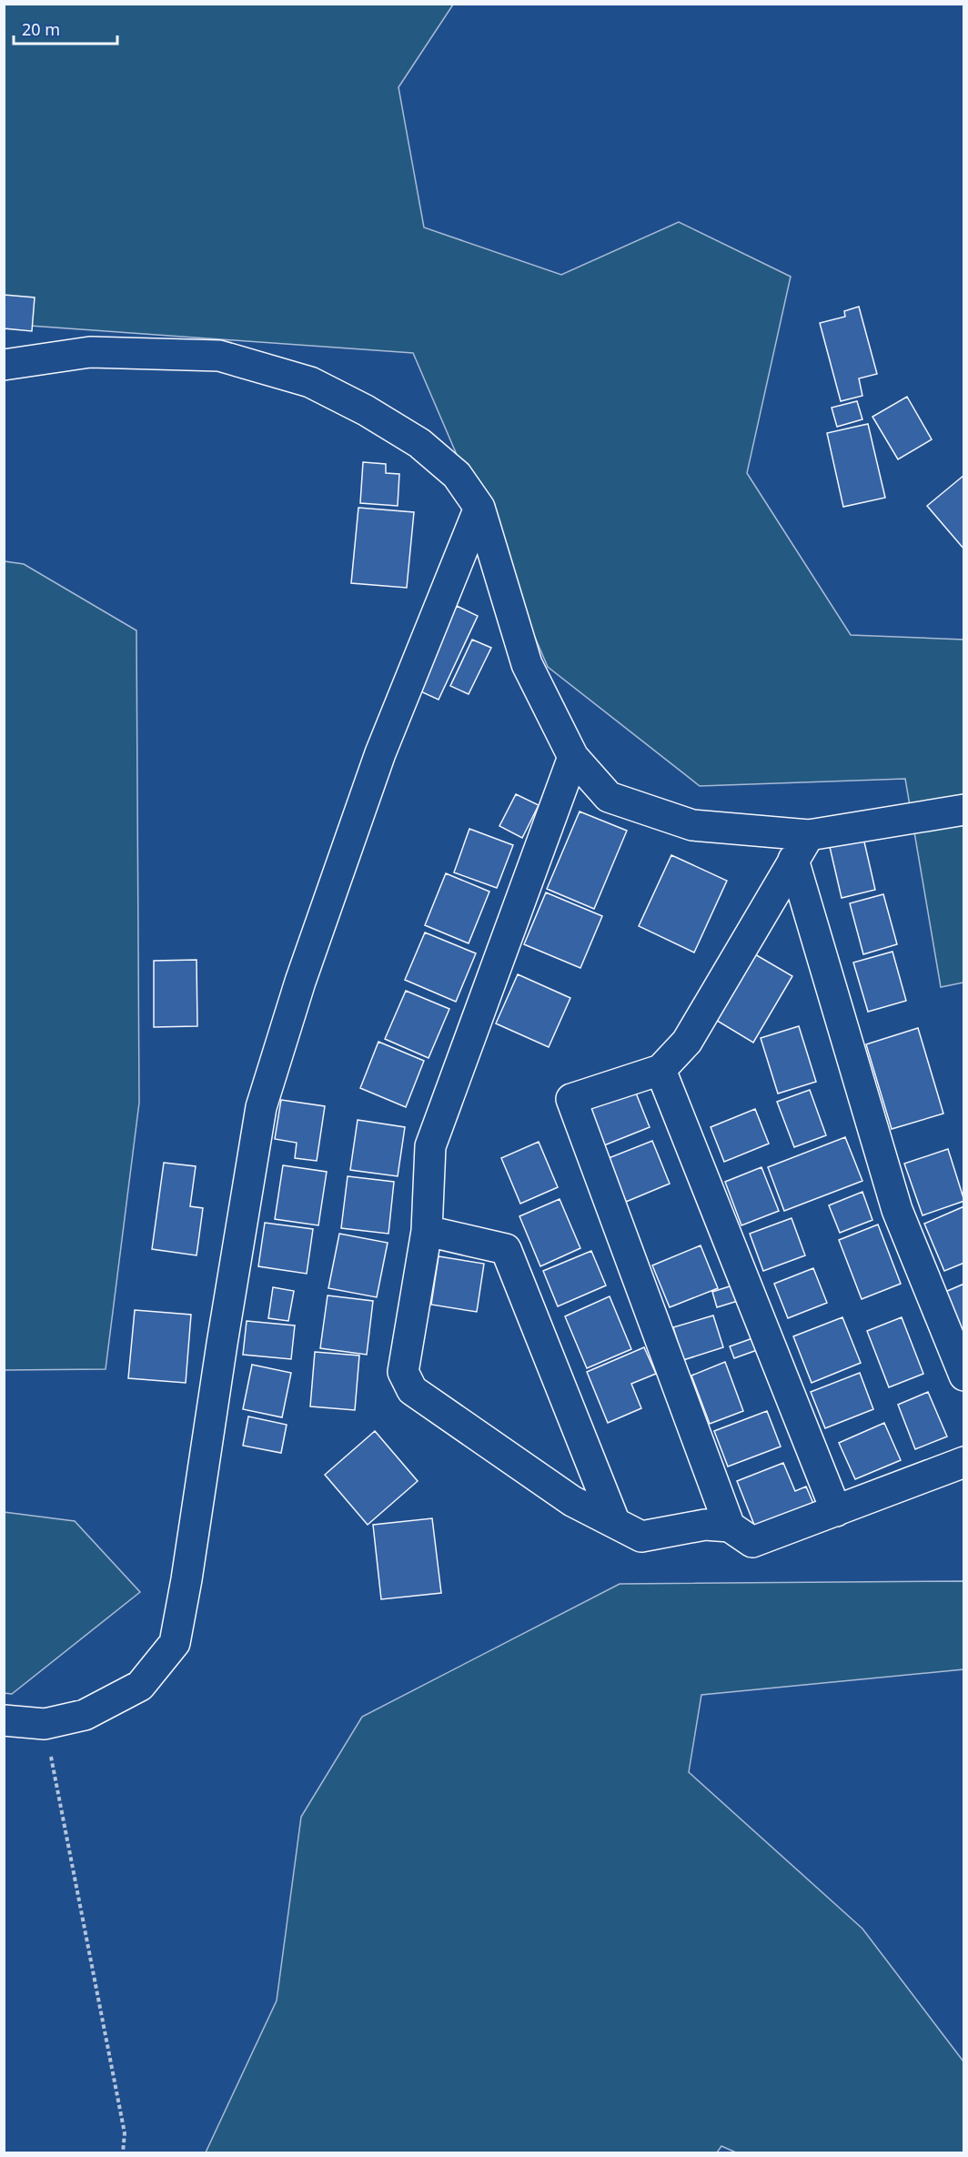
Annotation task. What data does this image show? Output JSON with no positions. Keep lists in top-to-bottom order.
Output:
{
  "scale_bar": "20 m"
}
